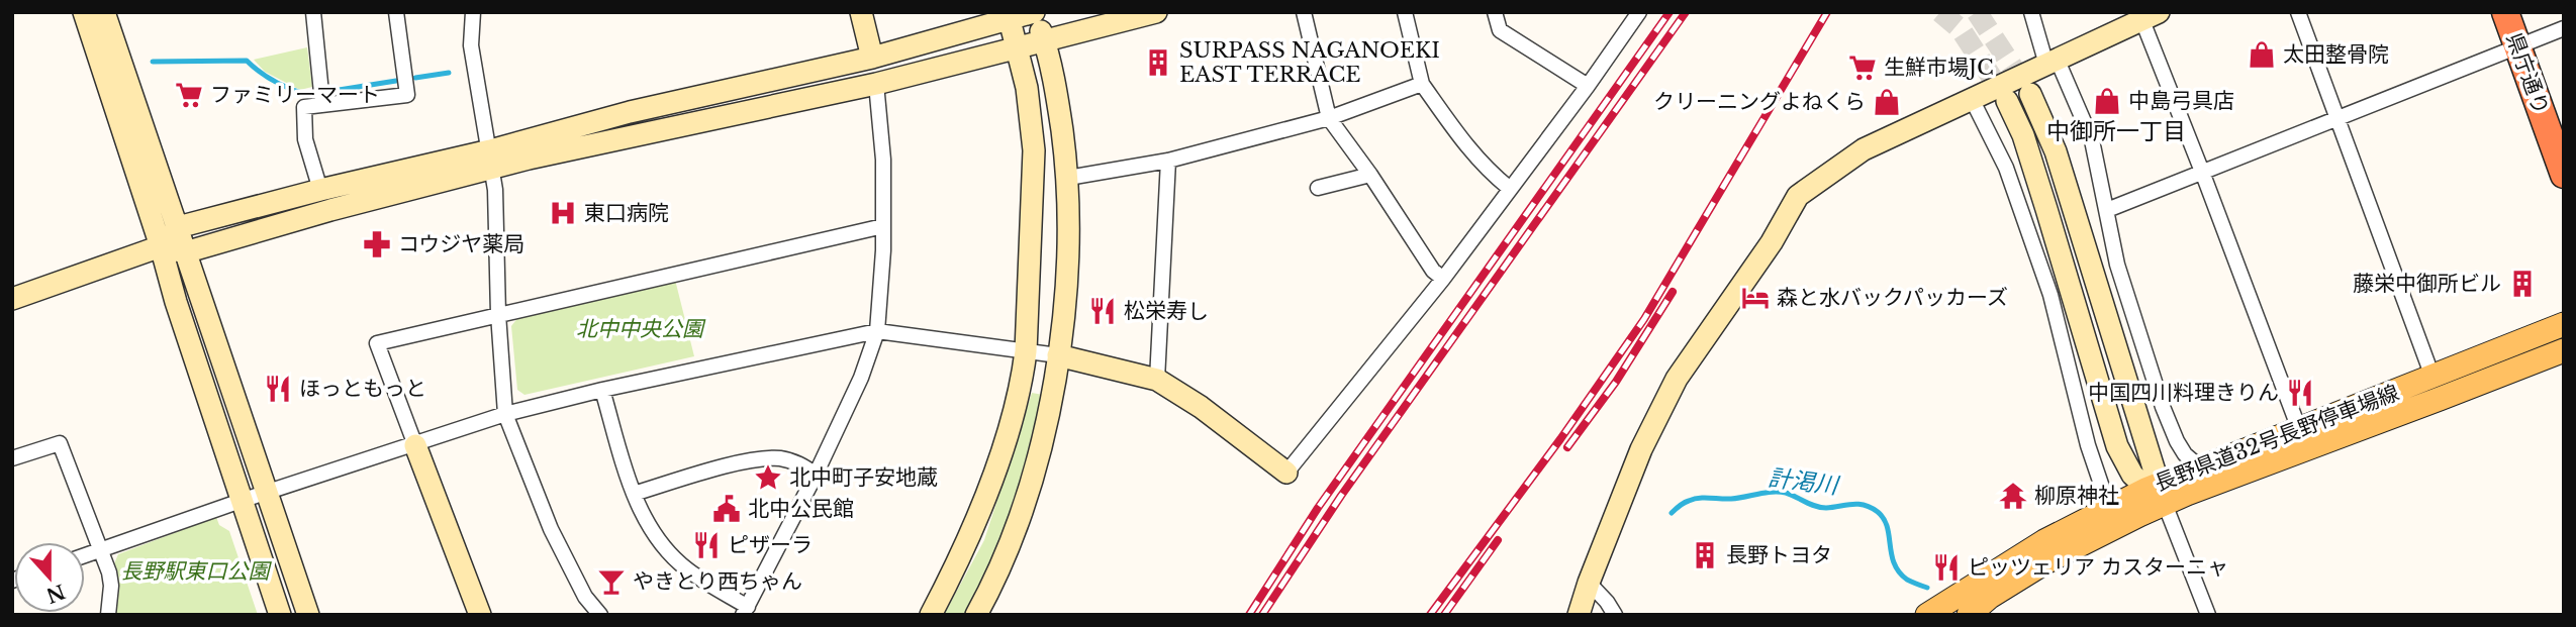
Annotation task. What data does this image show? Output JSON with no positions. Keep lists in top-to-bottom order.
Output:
{
  "streets": {
    "highway": ["県庁通り"],
    "main road": ["長野県道32号長野停車場線"]
  },
  "districts": ["中御所一丁目"],
  "water": ["計渇川"],
  "parks": ["北中中央公園", "長野駅東口公園"],
  "places": {
    "shop": ["太田整骨院", "中島弓具店", "クリーニングよねくら"],
    "building": ["SURPASS NAGANOEKI EAST TERRACE", "藤栄中御所ビル", "長野トヨタ"],
    "supermarket": ["生鮮市場JC", "ファミリーマート"],
    "hospital": ["東口病院"],
    "pharmacy": ["コウジヤ薬局"],
    "hotel": ["森と水バックパッカーズ"],
    "restaurant": [
      "松栄寿し",
      "ほっともっと",
      "中国四川料理きりん",
      "ピザーラ",
      "ピッツェリア カスターニャ"
    ],
    "place": ["北中町子安地蔵"],
    "temple": ["柳原神社"],
    "public building": ["北中公民館"],
    "bar": ["やきとり西ちゃん"]
  },
  "north": "bottom"
}
